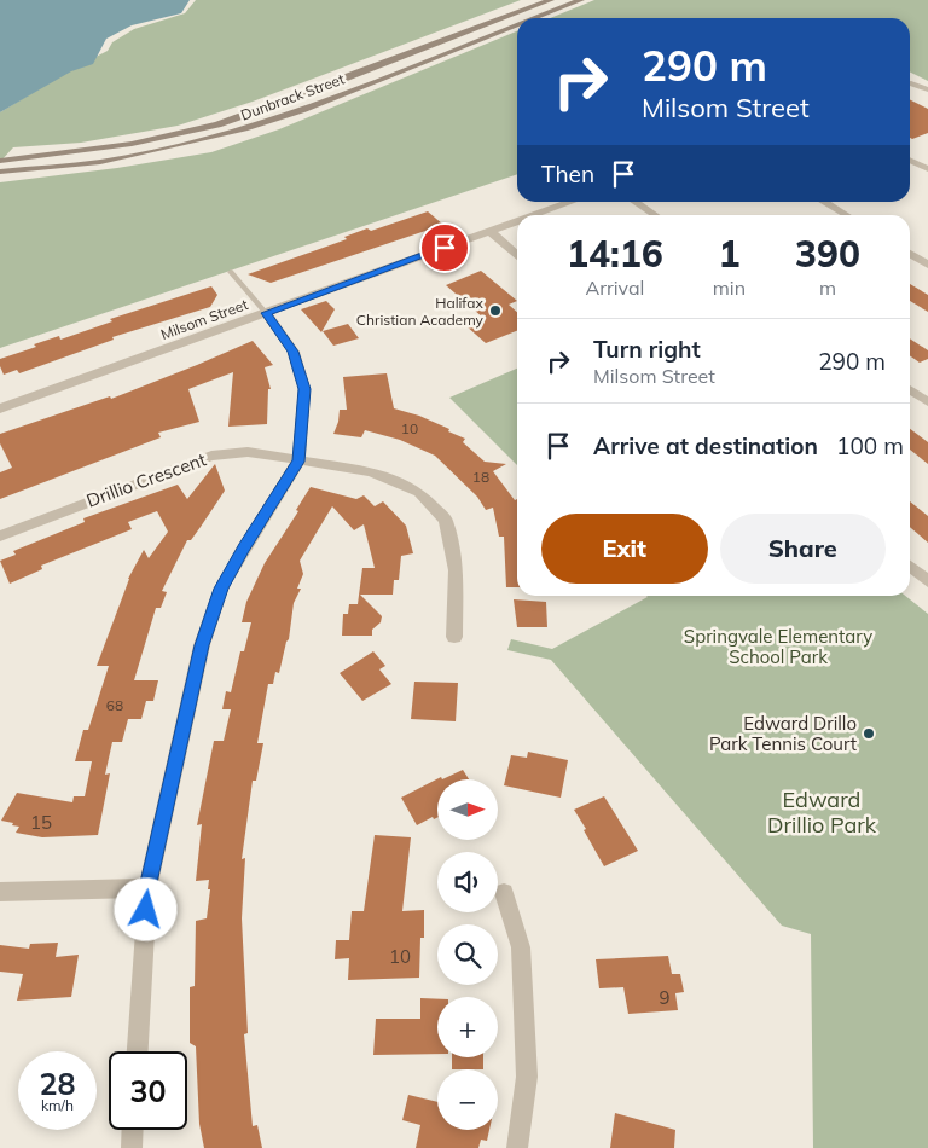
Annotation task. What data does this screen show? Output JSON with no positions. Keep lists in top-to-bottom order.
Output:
{
  "streets": {
    "main road": ["Dunbrack Street"],
    "street": ["Milsom Street", "Drillio Crescent"]
  },
  "parks": ["Springvale Elementary School Park", "Edward Drillio Park"],
  "places": ["Halifax Christian Academy", "Edward Drillo Park Tennis Court"],
  "house_numbers": [
    "10",
    "18",
    "68",
    "15",
    "10",
    "9"
  ],
  "north": "right",
  "page": {
    "turn": ["290 m", "Milsom Street"],
    "then": "Then",
    "eta": [
      "14:16",
      "Arrival",
      "1",
      "min",
      "390",
      "m"
    ],
    "list": [
      {
        "name": "Turn right",
        "note": "Milsom Street",
        "value": "290 m"
      },
      {
        "name": "Arrive at destination",
        "value": "100 m"
      }
    ],
    "buttons": ["Exit", "Share"],
    "map_buttons": ["+", "−"],
    "speed": "28 km/h",
    "limit": "30"
  }
}
